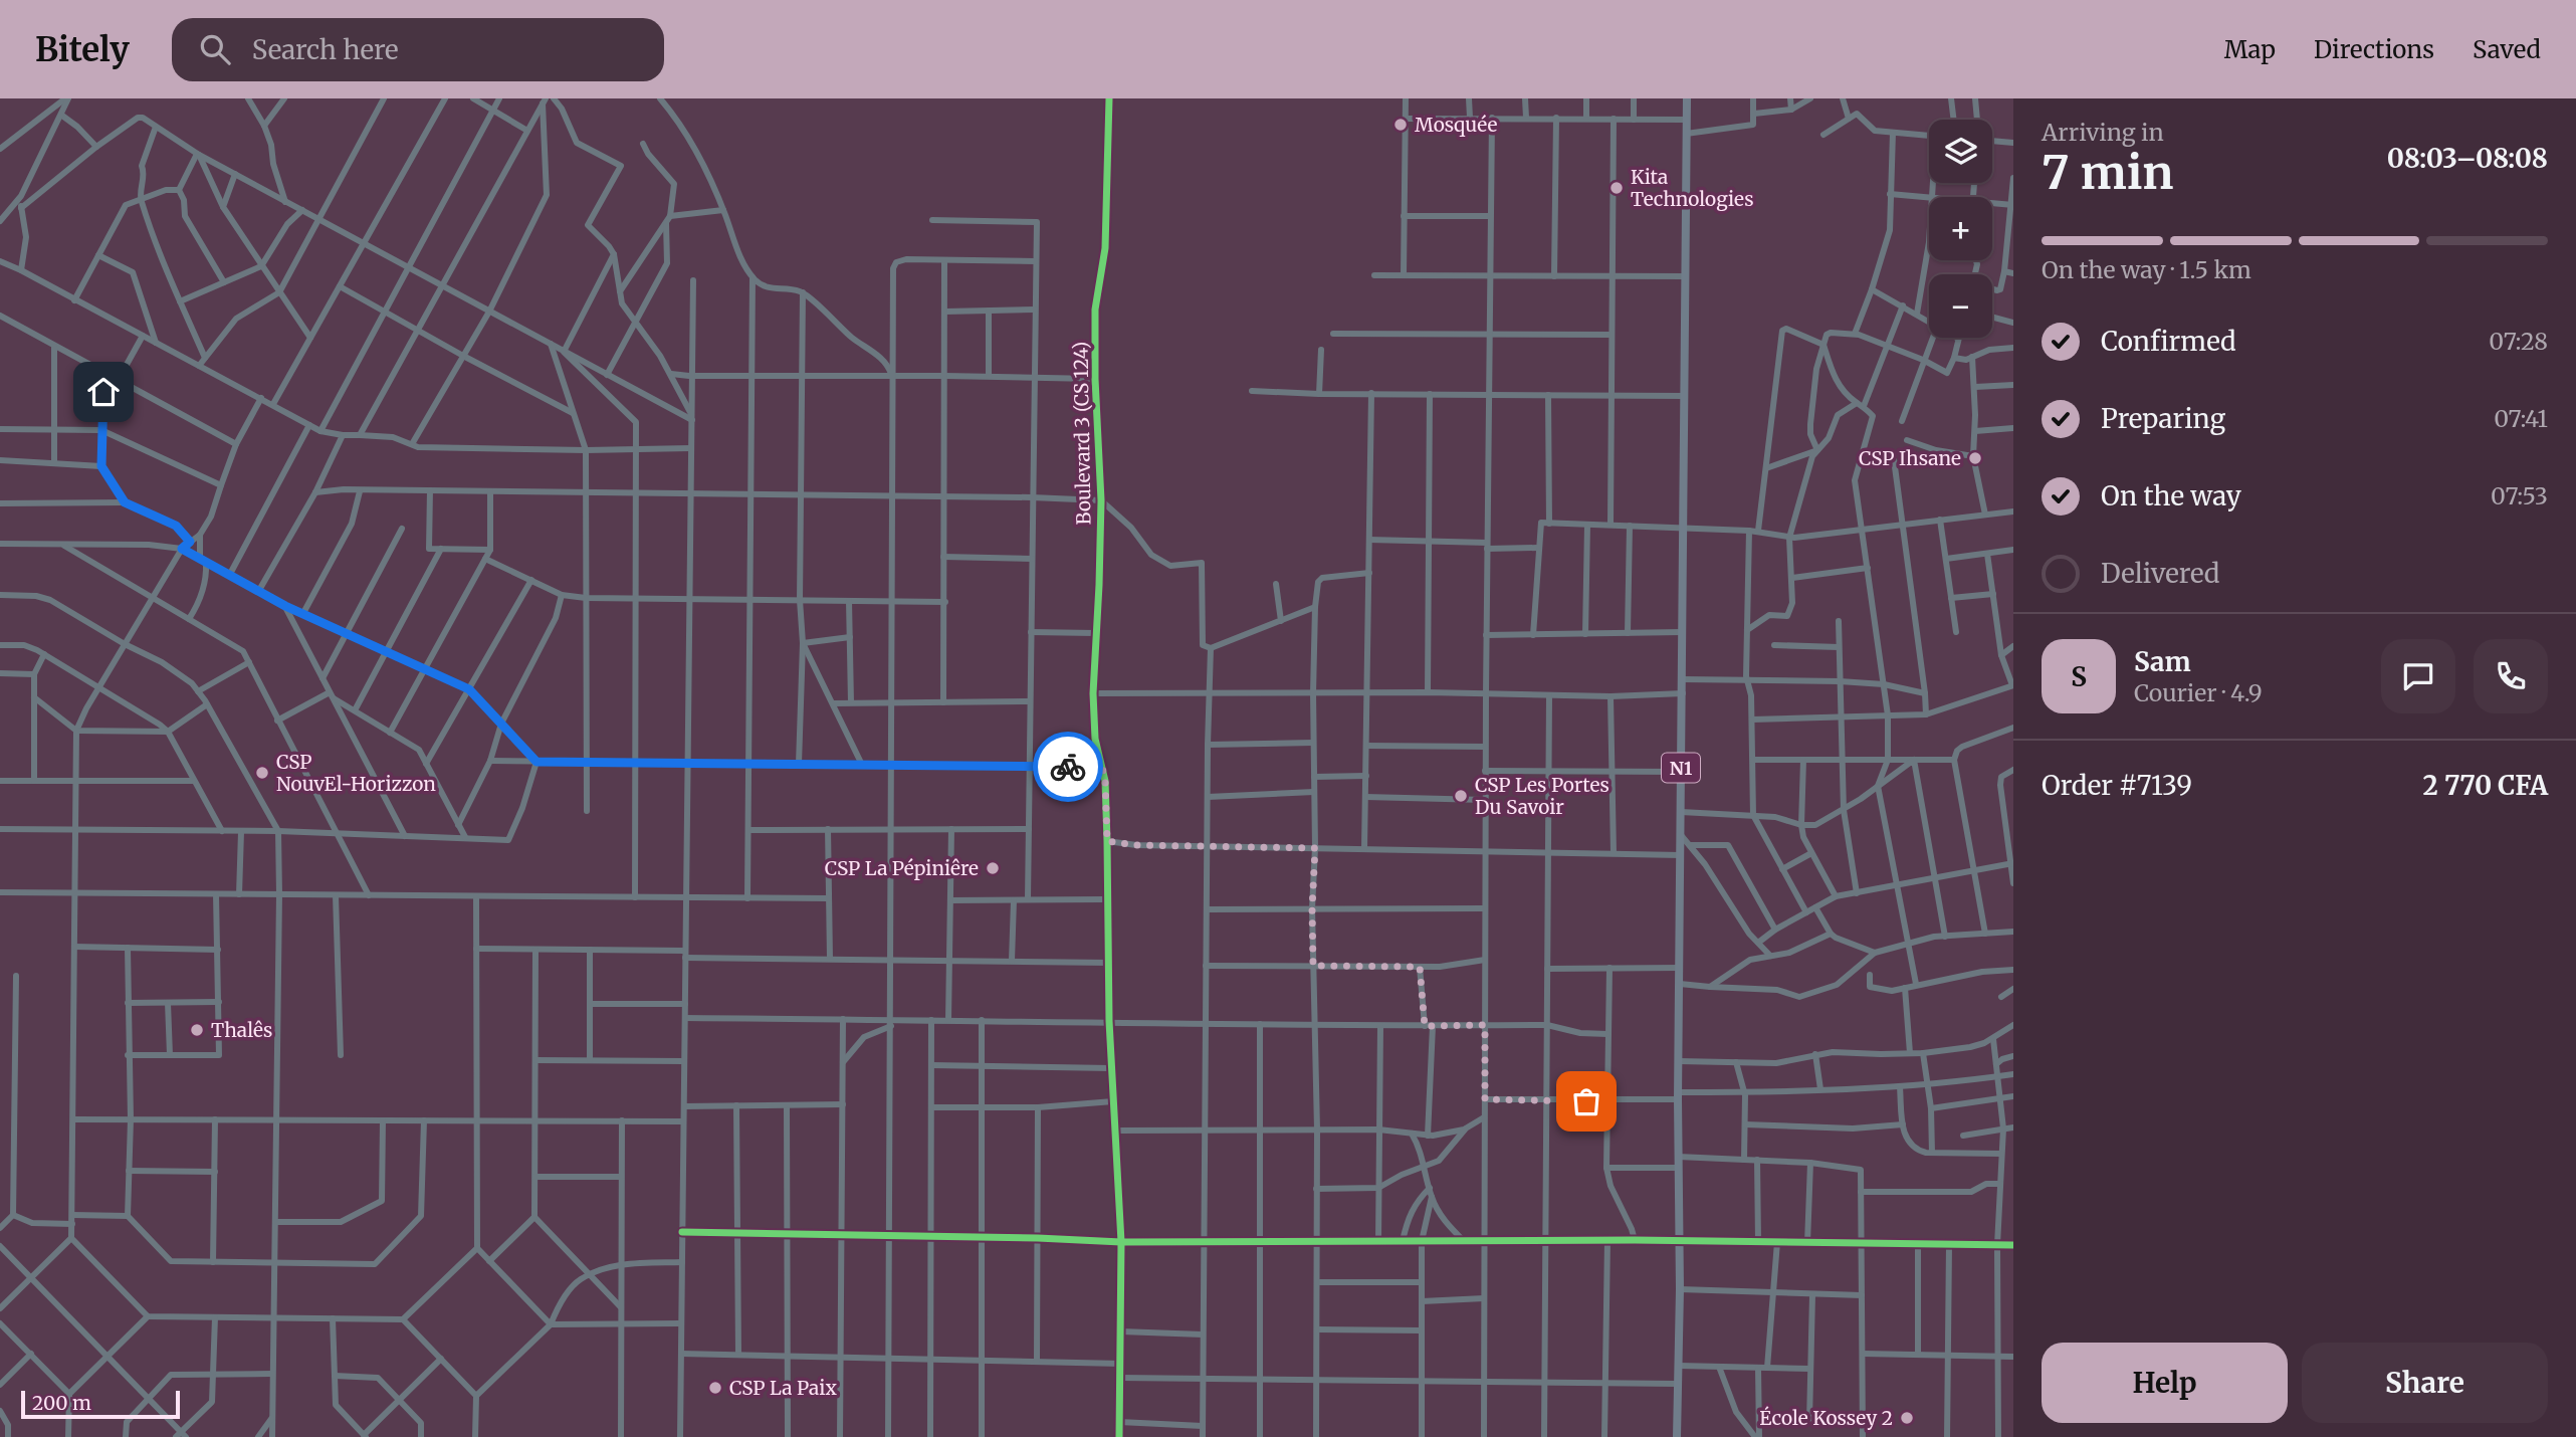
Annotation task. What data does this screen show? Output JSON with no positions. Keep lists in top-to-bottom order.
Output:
{
  "streets": {
    "main road": ["N1"],
    "street": ["Boulevard 3 (CS 124)"]
  },
  "places": [
    "Mosquée",
    "Kita Technologies",
    "CSP Ihsane",
    "CSP NouvEl-Horizzon",
    "CSP Les Portes Du Savoir",
    "CSP La Pépiniêre",
    "Thalês",
    "CSP La Paix",
    "École Kossey 2"
  ],
  "scale_bar": "200 m",
  "page": {
    "header": "Bitely",
    "search": "Search here",
    "nav": ["Map", "Directions", "Saved"],
    "heading": ["7 min", "Arriving in", "08:03–08:08"],
    "panel": [
      "Sam",
      "Courier · 4.9",
      "Order #7139",
      "2 770 CFA"
    ],
    "map_buttons": ["+", "−"],
    "bar": "On the way · 1.5 km",
    "list": [
      ["Confirmed", "07:28"],
      ["Preparing", "07:41"],
      ["On the way", "07:53"],
      "Delivered"
    ],
    "round": "S",
    "buttons": ["Help", "Share"],
    "scale": "200 m"
  }
}
